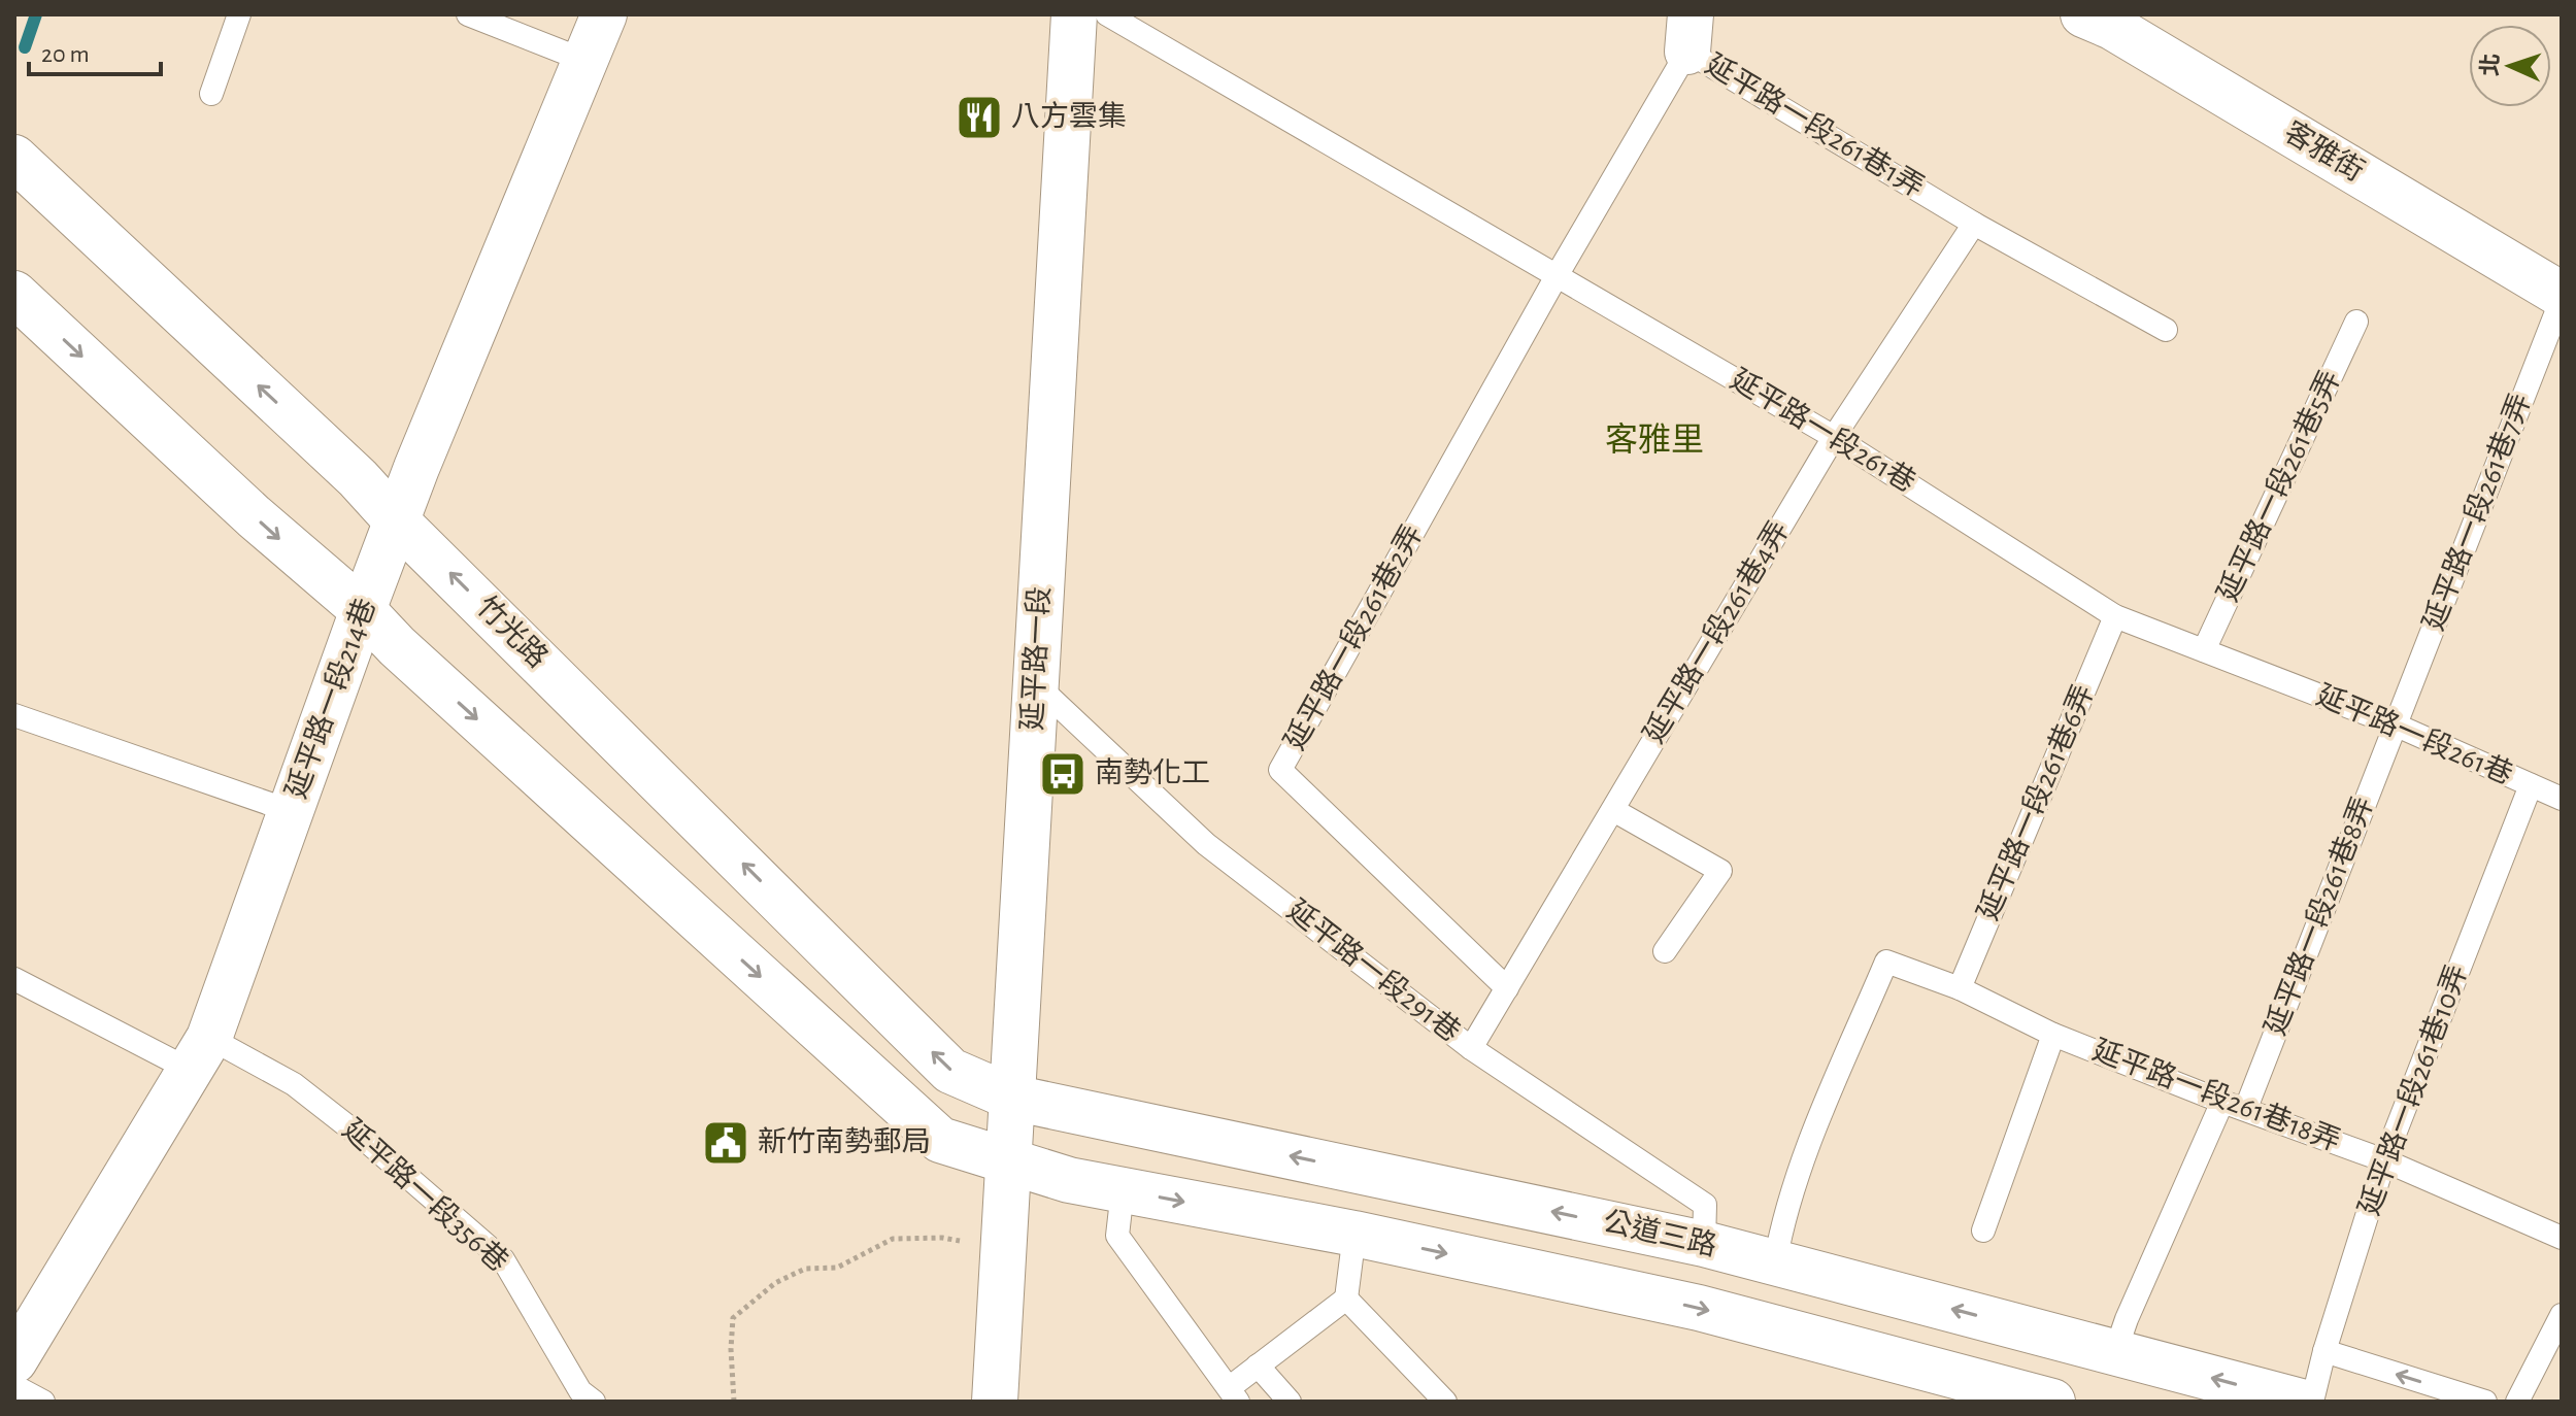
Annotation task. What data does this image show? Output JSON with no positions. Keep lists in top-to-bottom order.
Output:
{
  "streets": {
    "street": [
      "客雅街",
      "竹光路",
      "延平路一段",
      "延平路一段214巷",
      "公道三路"
    ],
    "lane": [
      "延平路一段261巷1弄",
      "延平路一段261巷",
      "延平路一段261巷5弄",
      "延平路一段261巷7弄",
      "延平路一段261巷4弄",
      "延平路一段261巷2弄",
      "延平路一段261巷6弄",
      "延平路一段261巷8弄",
      "延平路一段291巷",
      "延平路一段261巷10弄",
      "延平路一段261巷18弄",
      "延平路一段356巷"
    ]
  },
  "crossings": [
    ["延平路一段261巷1弄", "延平路一段261巷"],
    ["延平路一段261巷1弄", "延平路一段261巷4弄"],
    ["延平路一段261巷1弄", "延平路一段261巷2弄"],
    ["客雅街", "延平路一段261巷7弄"],
    ["延平路一段261巷", "延平路一段261巷5弄"],
    ["延平路一段261巷", "延平路一段261巷7弄"],
    ["延平路一段261巷", "延平路一段261巷4弄"],
    ["延平路一段261巷", "延平路一段261巷2弄"],
    ["延平路一段261巷", "延平路一段261巷6弄"],
    ["延平路一段261巷", "延平路一段261巷8弄"],
    ["延平路一段261巷", "延平路一段261巷10弄"],
    ["延平路一段261巷7弄", "延平路一段261巷8弄"],
    ["竹光路", "延平路一段"],
    ["竹光路", "延平路一段214巷"],
    ["竹光路", "公道三路"],
    ["延平路一段261巷4弄", "延平路一段261巷2弄"],
    ["延平路一段261巷4弄", "延平路一段291巷"],
    ["延平路一段", "延平路一段291巷"],
    ["延平路一段", "公道三路"],
    ["延平路一段214巷", "延平路一段356巷"],
    ["延平路一段261巷8弄", "延平路一段261巷18弄"],
    ["延平路一段291巷", "公道三路"],
    ["延平路一段261巷10弄", "延平路一段261巷18弄"]
  ],
  "districts": ["客雅里"],
  "places": {
    "restaurant": ["八方雲集"],
    "bus stop": ["南勢化工"],
    "public building": ["新竹南勢郵局"]
  },
  "scale_bar": "20 m",
  "north": "left"
}
